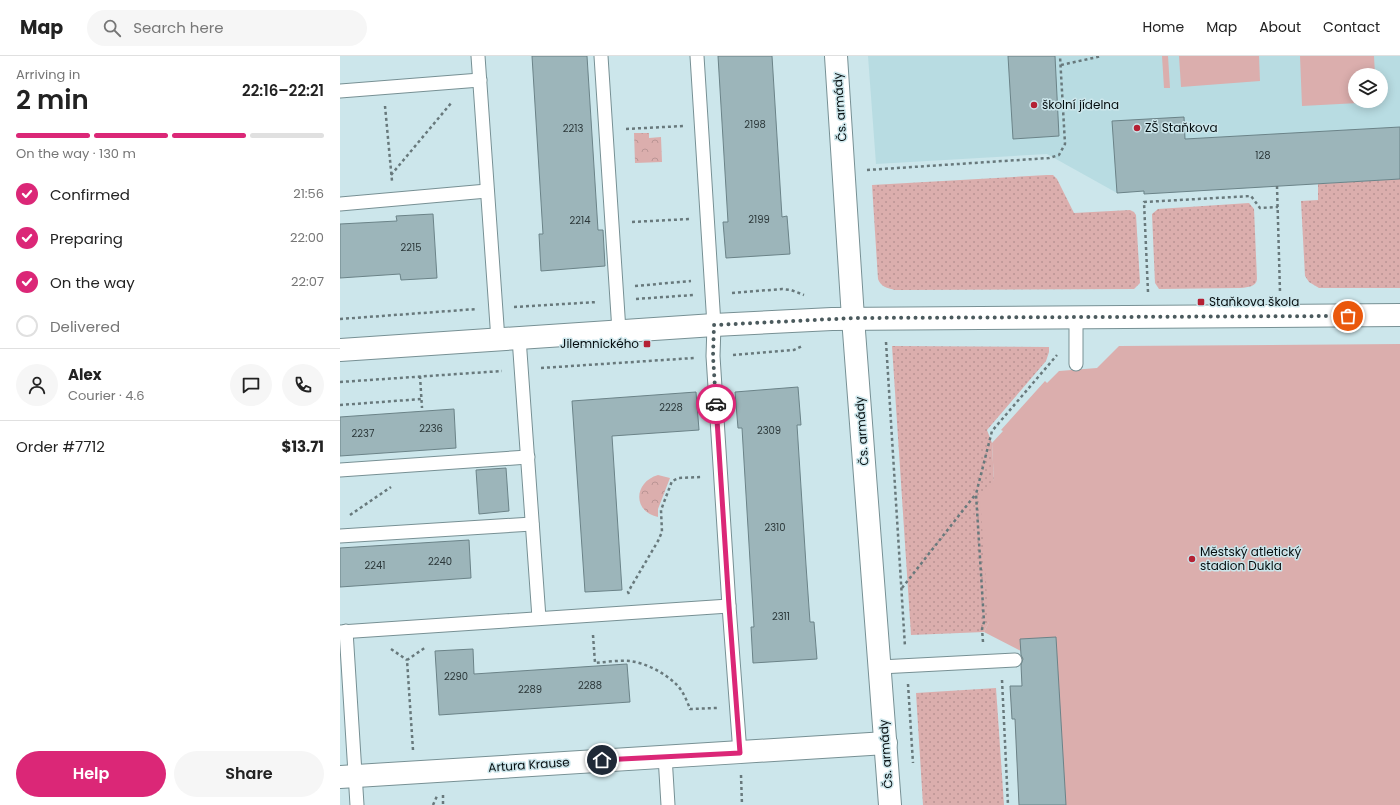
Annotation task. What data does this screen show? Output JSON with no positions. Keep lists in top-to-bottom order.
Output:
{
  "streets": {
    "street": ["Čs. armády", "Artura Krause"]
  },
  "crossings": [
    ["Čs. armády", "Artura Krause"]
  ],
  "places": {
    "other": ["školní jídelna", "ZŠ Staňkova", "Městský atletický stadion Dukla"],
    "transit": ["Staňkova škola", "Jilemnického"]
  },
  "house_numbers": [
    "2198",
    "2213",
    "128",
    "2199",
    "2214",
    "2215",
    "2228",
    "2236",
    "2309",
    "2237",
    "2310",
    "2240",
    "2241",
    "2311",
    "2290",
    "2288",
    "2289"
  ],
  "page": {
    "header": "Map",
    "search": "Search here",
    "nav": [
      "Home",
      "Map",
      "About",
      "Contact"
    ],
    "heading": ["2 min", "Arriving in", "22:16–22:21"],
    "panel": [
      "Alex",
      "Courier · 4.6",
      "Order #7712",
      "$13.71"
    ],
    "bar": "On the way · 130 m",
    "list": [
      ["Confirmed", "21:56"],
      ["Preparing", "22:00"],
      ["On the way", "22:07"],
      "Delivered"
    ],
    "buttons": ["Help", "Share"]
  }
}
